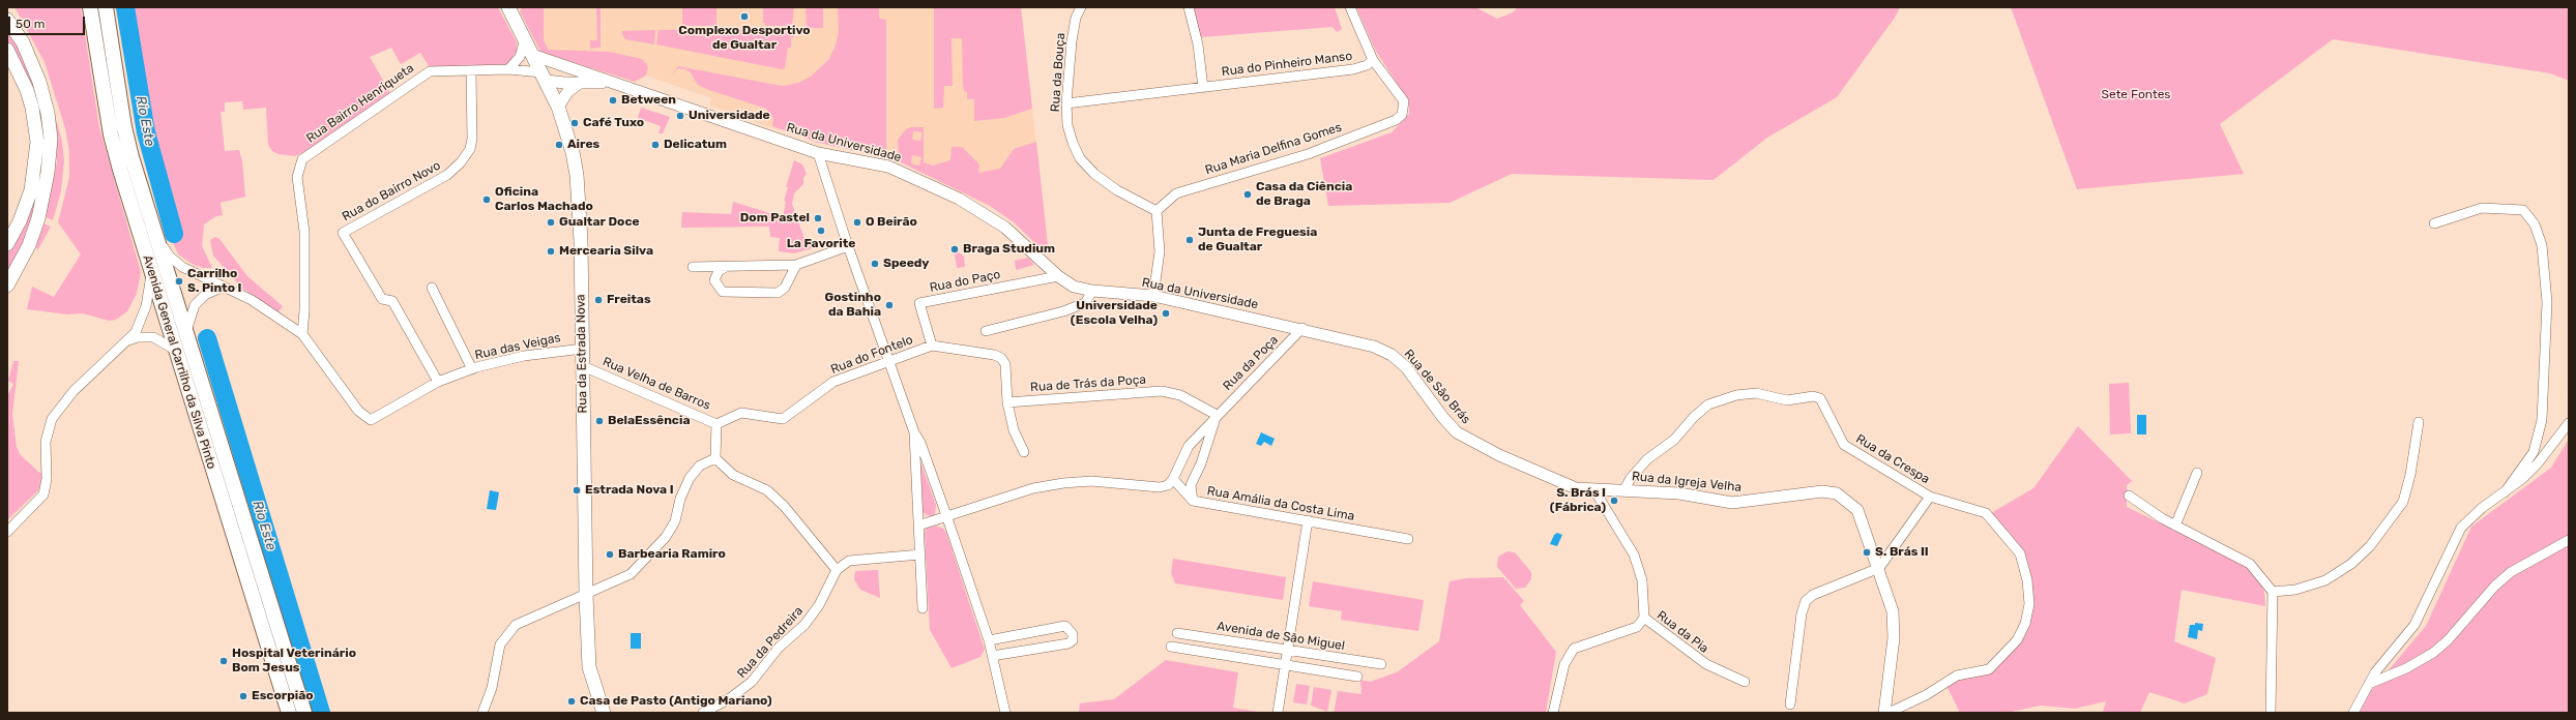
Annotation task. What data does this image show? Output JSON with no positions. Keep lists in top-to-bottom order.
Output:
{
  "streets": {
    "main road": ["Rua da Estrada Nova", "Avenida General Carrilho da Silva Pinto"],
    "street": [
      "Rua do Pinheiro Manso",
      "Rua da Bouça",
      "Rua Bairro Henriqueta",
      "Rua da Universidade",
      "Rua Maria Delfina Gomes",
      "Rua do Bairro Novo",
      "Rua do Paço",
      "Rua das Veigas",
      "Rua do Fontelo",
      "Rua da Poça",
      "Rua Velha de Barros",
      "Rua de Trás da Poça",
      "Rua de São Brás",
      "Rua da Crespa",
      "Rua da Igreja Velha",
      "Rua Amália da Costa Lima",
      "Rua da Pia",
      "Avenida de São Miguel",
      "Rua da Pedreira"
    ]
  },
  "crossings": [
    ["Rua do Pinheiro Manso", "Rua da Bouça"],
    ["Rua do Pinheiro Manso", "Rua Maria Delfina Gomes"],
    ["Rua da Bouça", "Rua Maria Delfina Gomes"],
    ["Rua Bairro Henriqueta", "Rua da Universidade"],
    ["Rua Bairro Henriqueta", "Rua do Bairro Novo"],
    ["Rua Bairro Henriqueta", "Rua das Veigas"],
    ["Rua Bairro Henriqueta", "Rua da Estrada Nova"],
    ["Rua da Universidade", "Rua do Paço"],
    ["Rua da Universidade", "Rua da Estrada Nova"],
    ["Rua da Universidade", "Rua da Poça"],
    ["Rua da Universidade", "Rua de São Brás"],
    ["Rua do Bairro Novo", "Rua das Veigas"],
    ["Rua do Paço", "Rua do Fontelo"],
    ["Rua das Veigas", "Rua da Estrada Nova"],
    ["Rua da Estrada Nova", "Rua Velha de Barros"],
    ["Rua do Fontelo", "Rua Velha de Barros"],
    ["Rua do Fontelo", "Rua de Trás da Poça"],
    ["Rua da Poça", "Rua de Trás da Poça"],
    ["Rua da Poça", "Rua de São Brás"],
    ["Rua da Poça", "Rua Amália da Costa Lima"],
    ["Rua de São Brás", "Rua da Igreja Velha"],
    ["Rua de São Brás", "Rua da Pia"],
    ["Rua da Crespa", "Rua da Igreja Velha"],
    ["Rua da Igreja Velha", "Rua da Pia"]
  ],
  "water": ["Rio Este"],
  "parks": ["Sete Fontes"],
  "places": [
    "Complexo Desportivo de Gualtar",
    "Between",
    "Universidade",
    "Café Tuxo",
    "Aires",
    "Delicatum",
    "Casa da Ciência de Braga",
    "Oficina Carlos Machado",
    "Dom Pastel",
    "Gualtar Doce",
    "O Beirão",
    "La Favorite",
    "Junta de Freguesia de Gualtar",
    "Braga Studium",
    "Mercearia Silva",
    "Speedy",
    "Carrilho S. Pinto I",
    "Freitas",
    "Gostinho da Bahia",
    "Universidade (Escola Velha)",
    "BelaEssência",
    "Estrada Nova I",
    "S. Brás I (Fábrica)",
    "S. Brás II",
    "Barbearia Ramiro",
    "Hospital Veterinário Bom Jesus",
    "Escorpião",
    "Casa de Pasto (Antigo Mariano)"
  ],
  "scale_bar": "50 m"
}
